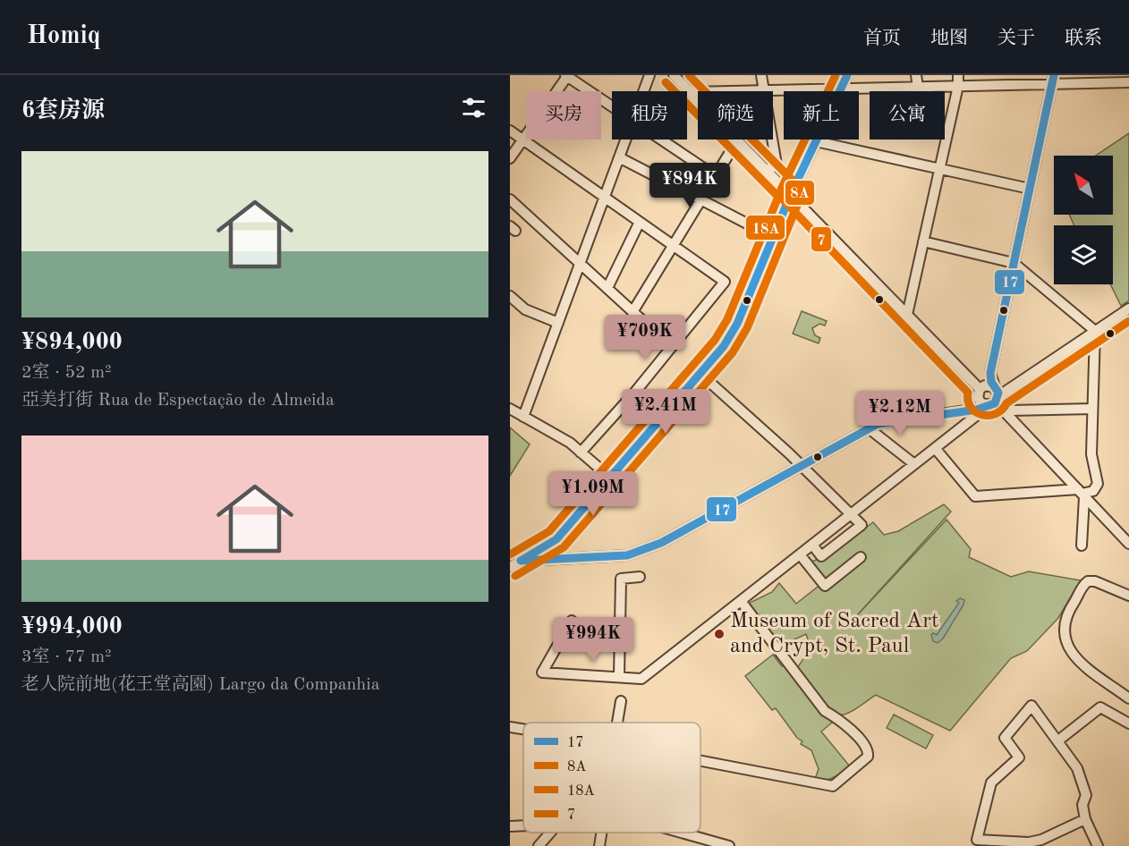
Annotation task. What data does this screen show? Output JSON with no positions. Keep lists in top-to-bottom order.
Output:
{
  "places": ["Museum of Sacred Art and Crypt, St. Paul"],
  "lines": [
    "transit line 17",
    "transit line 8A",
    "transit line 7",
    "transit line 18A"
  ],
  "legend": [
    "17",
    "8A",
    "18A",
    "7"
  ],
  "north": "top left",
  "page": {
    "header": "Homiq",
    "nav": [
      "首页",
      "地图",
      "关于",
      "联系"
    ],
    "heading": "6套房源",
    "chip": [
      "买房",
      "租房",
      "筛选",
      "新上",
      "公寓"
    ],
    "list": [
      {
        "name": "¥894,000",
        "note": "2室 · 52 m² · 亞美打街 Rua de Espectação de Almeida"
      },
      {
        "name": "¥994,000",
        "note": "3室 · 77 m² · 老人院前地(花王堂高園) Largo da Companhia"
      }
    ],
    "price": [
      "¥894K",
      "¥709K",
      "¥2.41M",
      "¥2.12M",
      "¥1.09M",
      "¥994K"
    ]
  }
}
